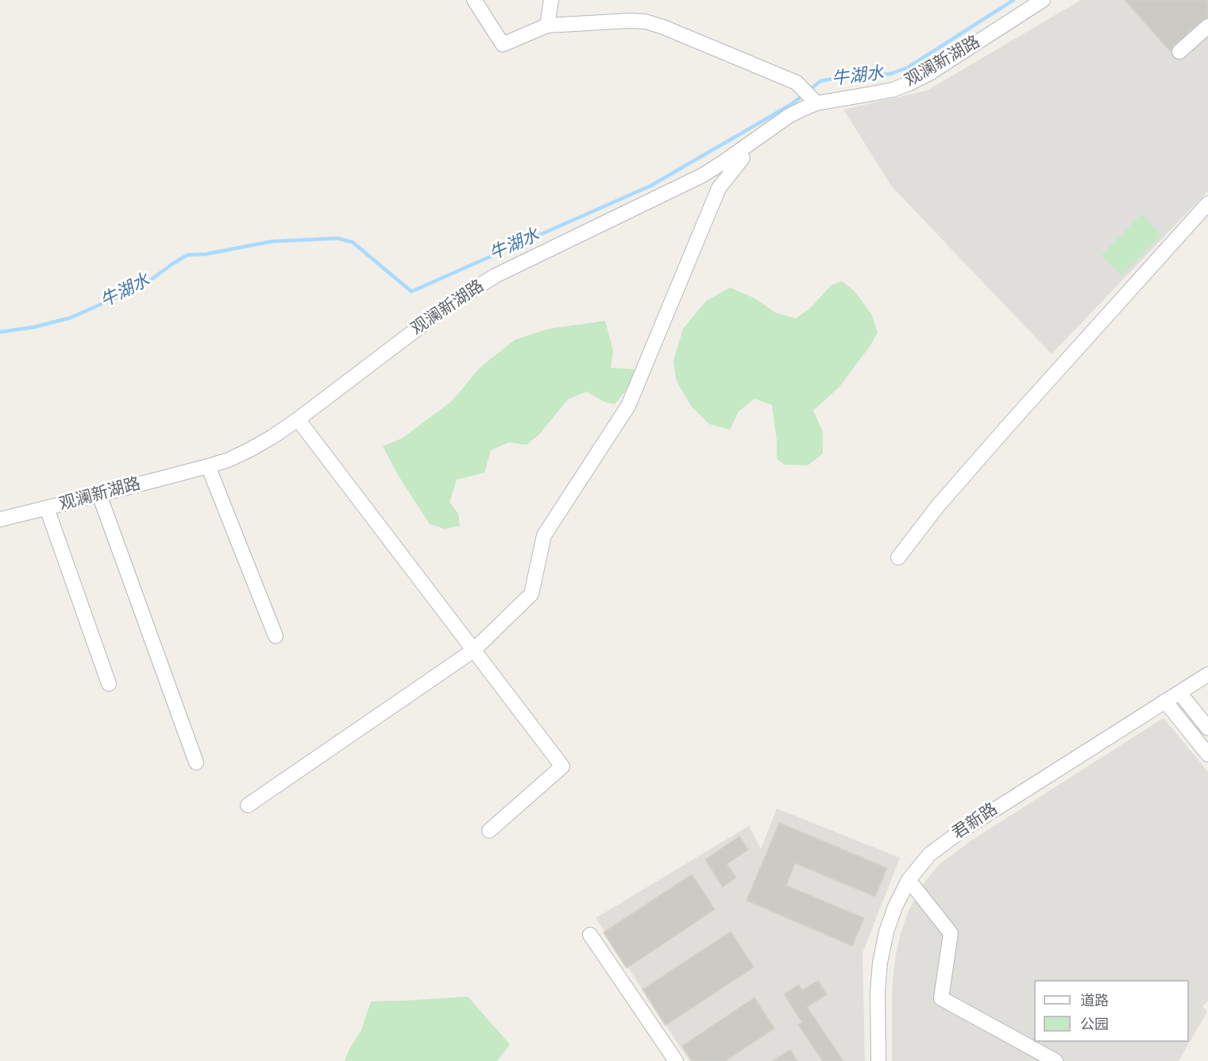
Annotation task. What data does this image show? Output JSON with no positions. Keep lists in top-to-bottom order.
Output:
{
  "streets": {
    "street": ["观澜新湖路", "君新路"]
  },
  "water": ["牛湖水"],
  "legend": ["道路", "公园"]
}
